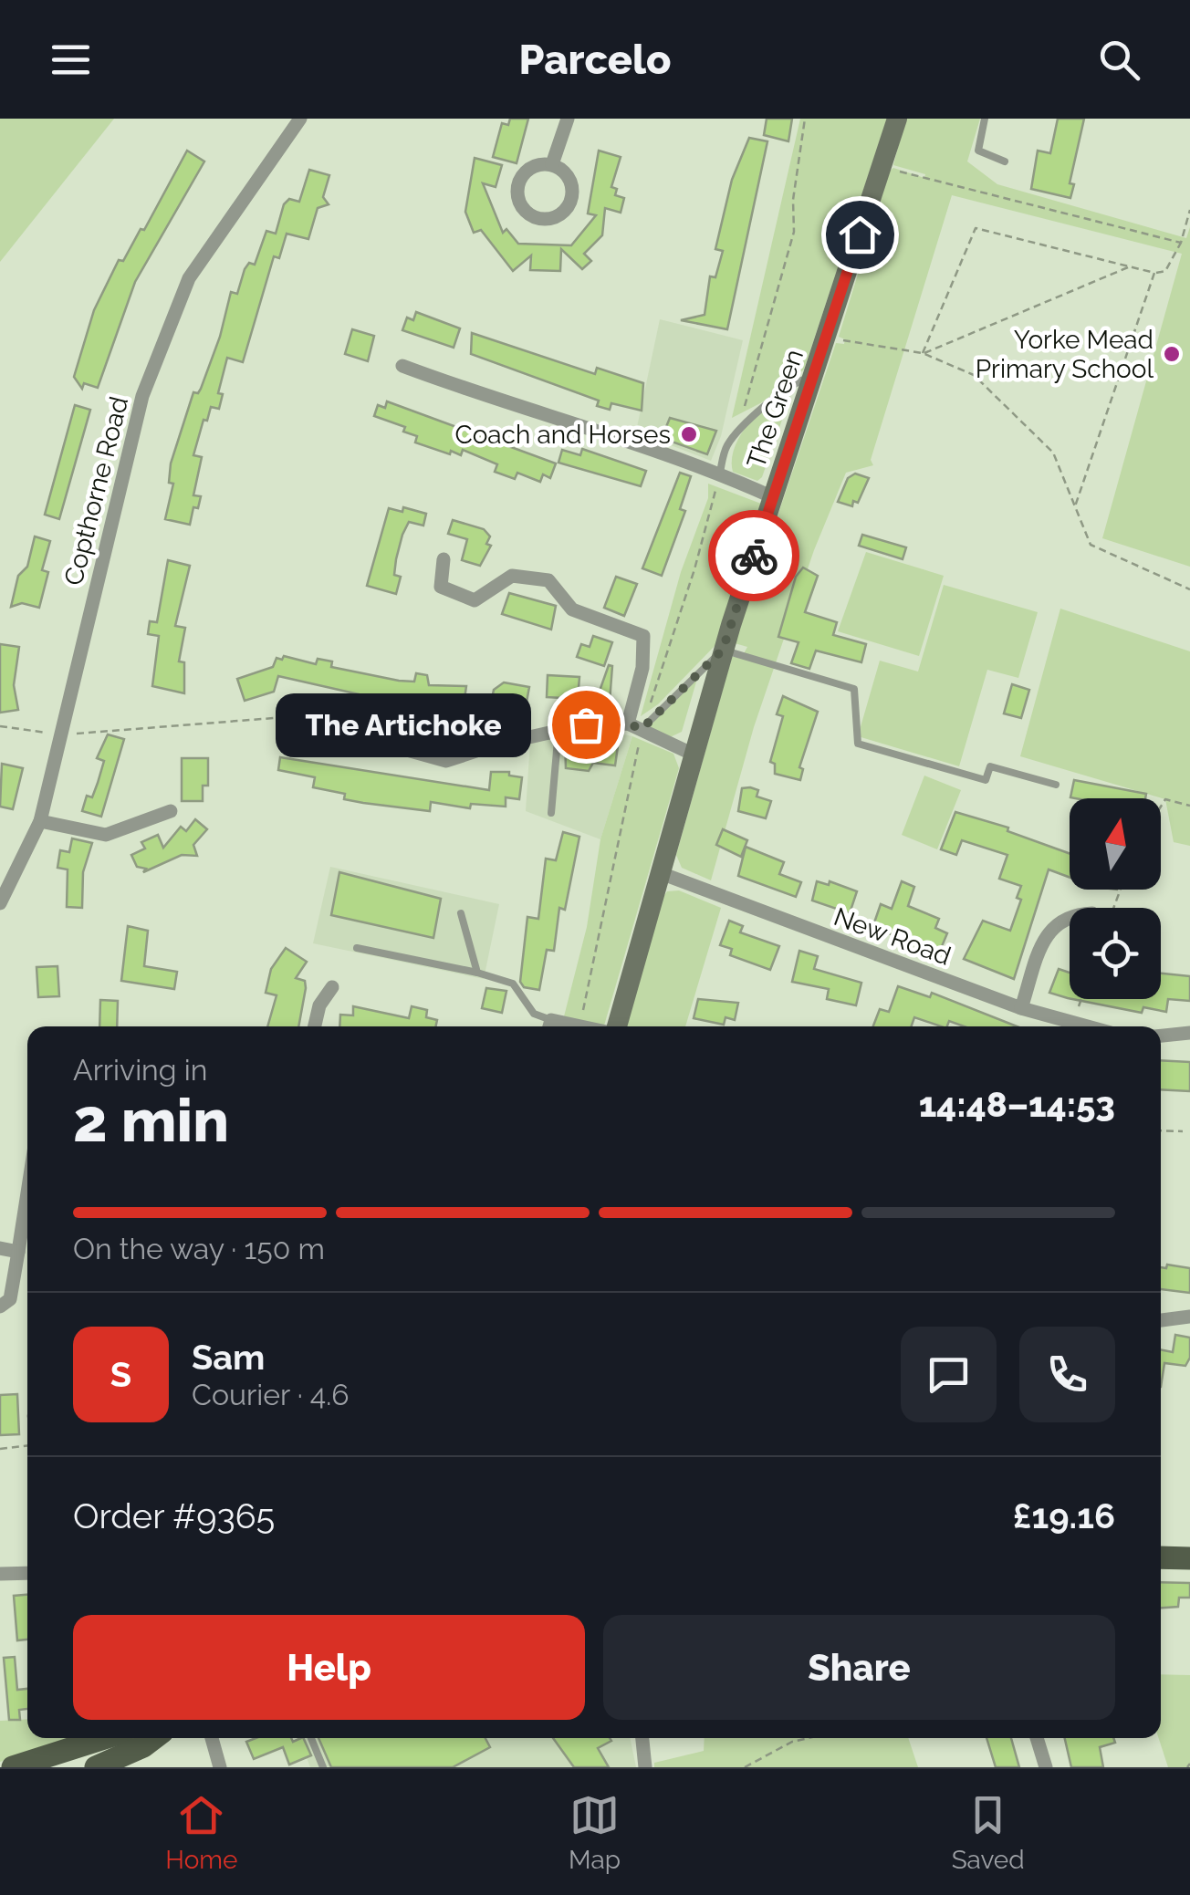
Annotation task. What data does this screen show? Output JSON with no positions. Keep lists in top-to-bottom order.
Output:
{
  "streets": {
    "street": ["The Green", "Copthorne Road", "New Road"]
  },
  "crossings": [
    ["The Green", "New Road"]
  ],
  "places": ["Yorke Mead Primary School", "Coach and Horses", "The Artichoke"],
  "north": "top",
  "page": {
    "header": "Parcelo",
    "bubble": "The Artichoke",
    "heading": ["2 min", "Arriving in", "14:48–14:53"],
    "panel": [
      "Sam",
      "Courier · 4.6",
      "Order #9365",
      "£19.16"
    ],
    "bar": "On the way · 150 m",
    "round": "S",
    "buttons": ["Help", "Share"],
    "tabs": ["Home", "Map", "Saved"]
  }
}
